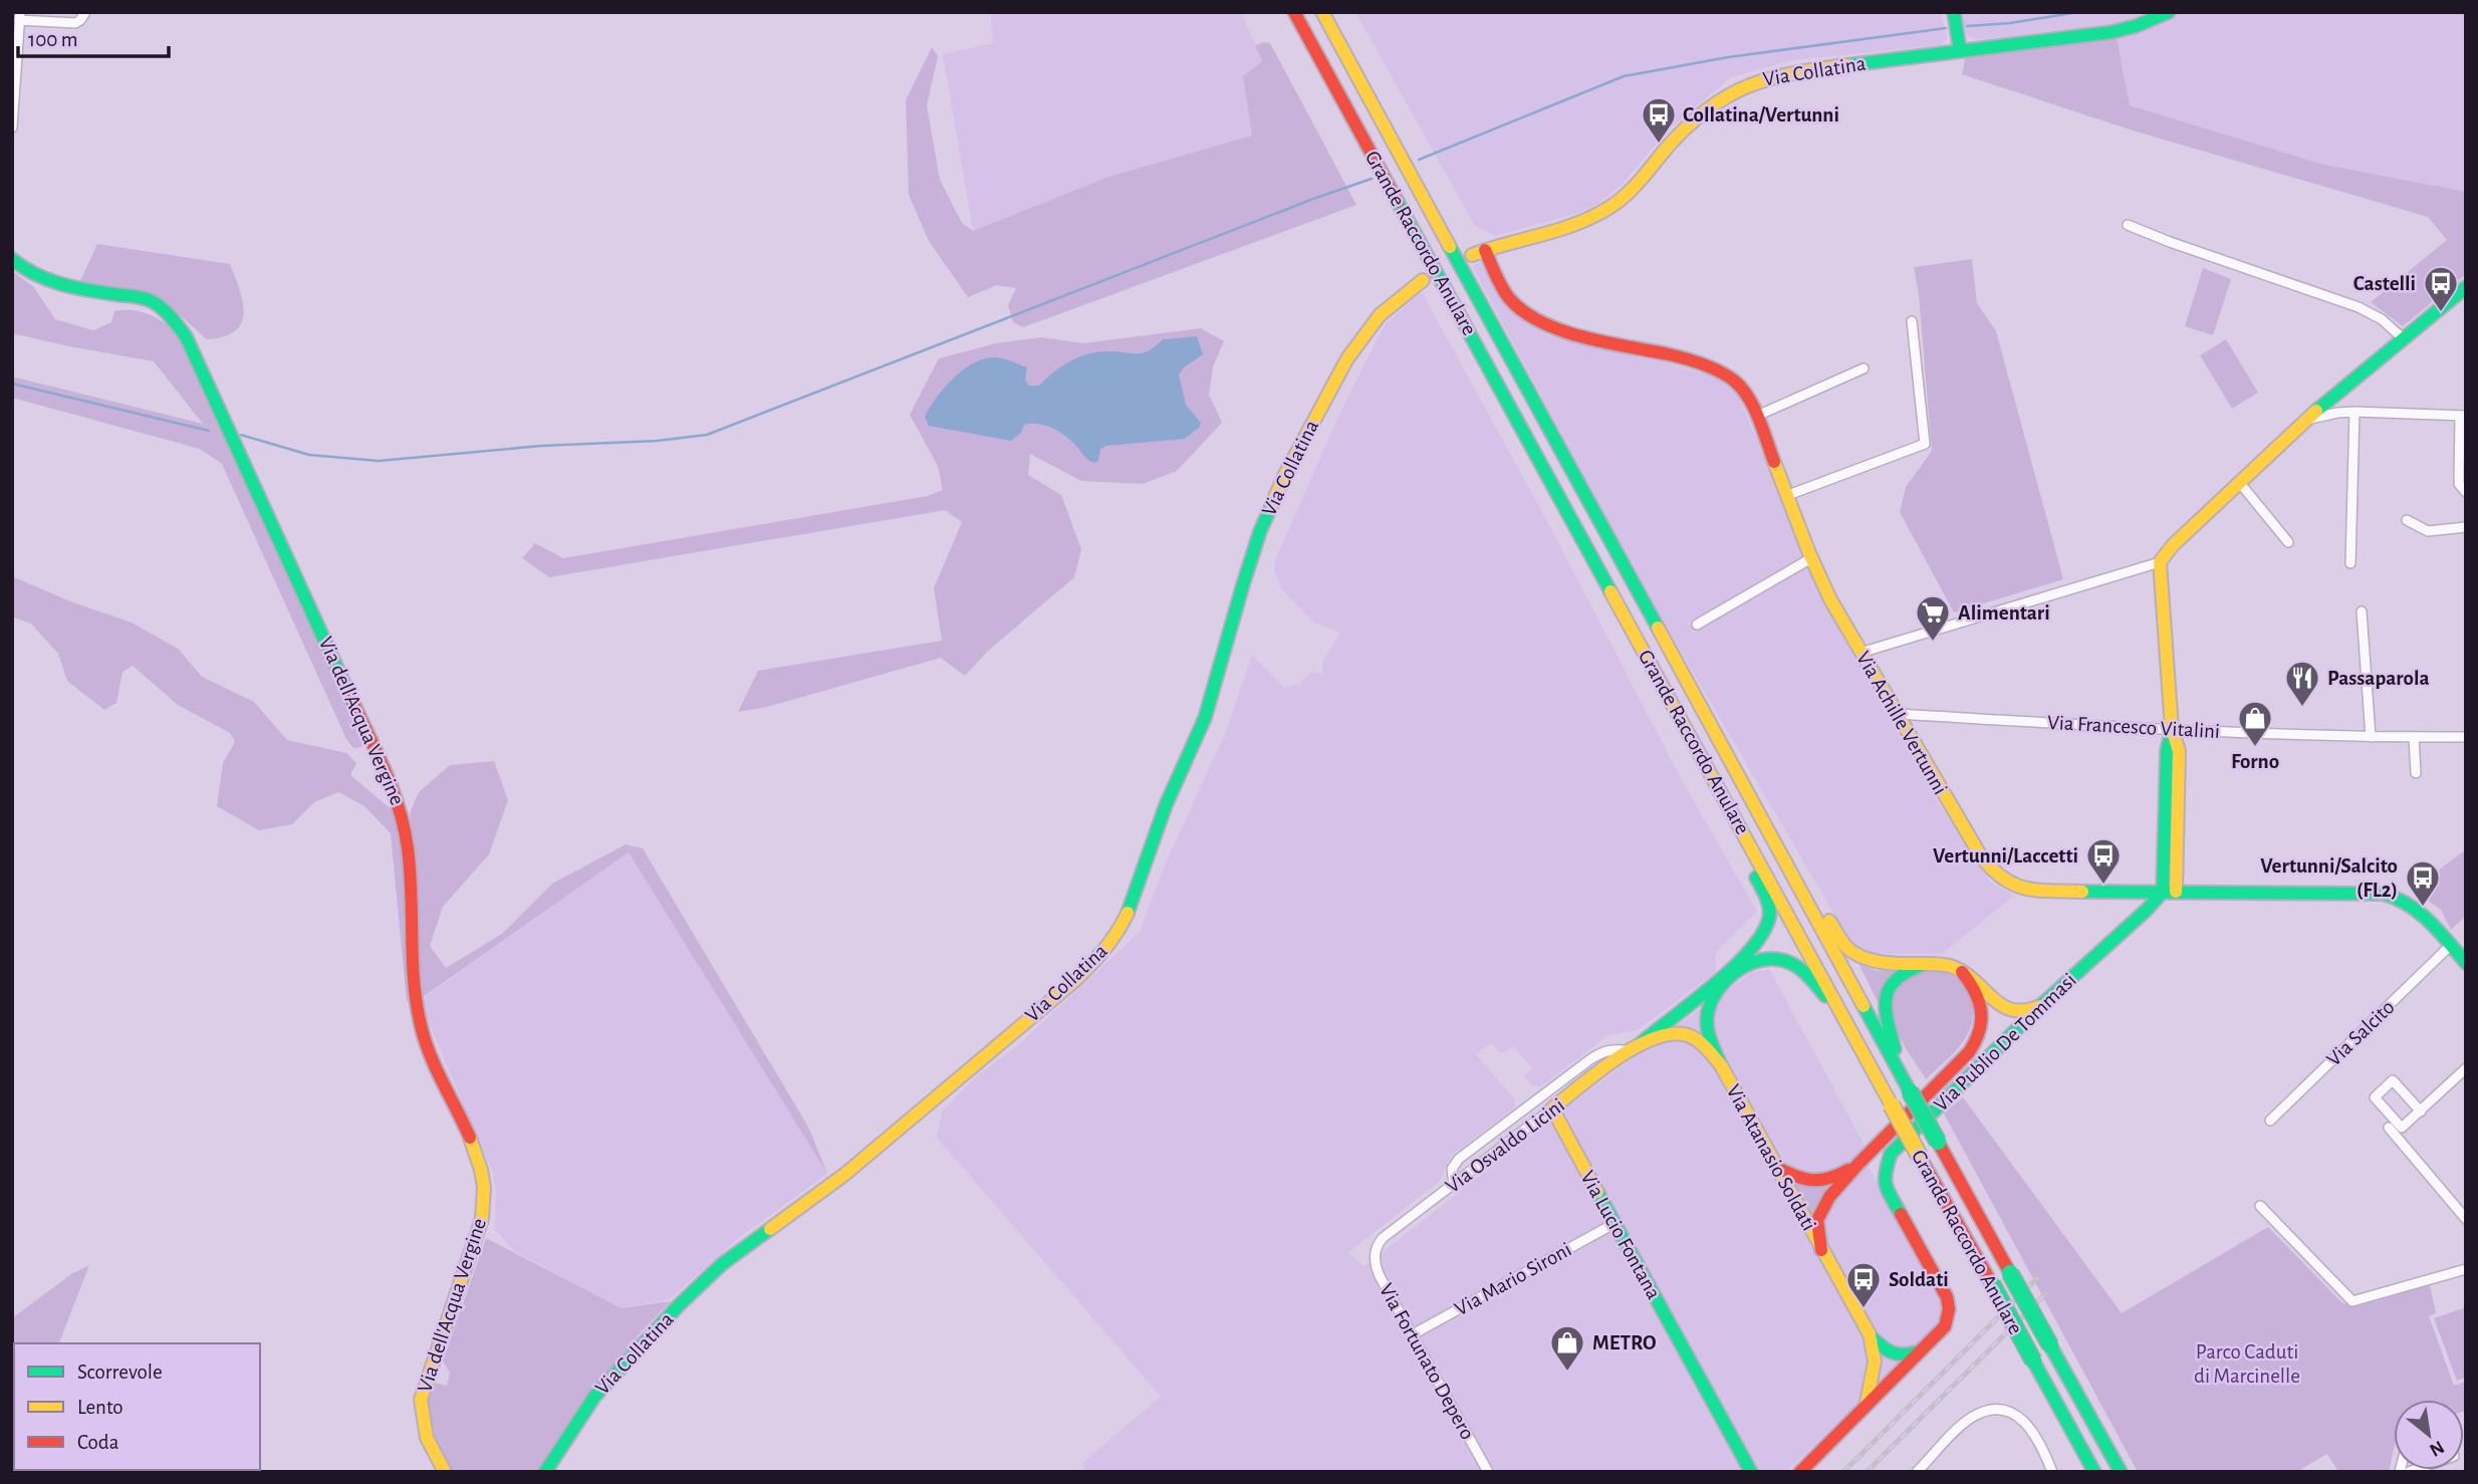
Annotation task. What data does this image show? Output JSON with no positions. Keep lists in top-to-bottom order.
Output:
{
  "streets": {
    "main road": [
      "Via Collatina",
      "Grande Raccordo Anulare",
      "Via dell'Acqua Vergine",
      "Via Achille Vertunni",
      "Via Publio De Tommasi",
      "Via Osvaldo Licini",
      "Via Atanasio Soldati",
      "Via Lucio Fontana"
    ],
    "street": [
      "Via Francesco Vitalini",
      "Via Salcito",
      "Via Mario Sironi",
      "Via Fortunato Depero"
    ]
  },
  "crossings": [
    ["Via Collatina", "Via Achille Vertunni"],
    ["Via Achille Vertunni", "Via Francesco Vitalini"],
    ["Via Achille Vertunni", "Via Salcito"],
    ["Via Achille Vertunni", "Via Publio De Tommasi"],
    ["Via Publio De Tommasi", "Via Atanasio Soldati"],
    ["Via Osvaldo Licini", "Via Atanasio Soldati"],
    ["Via Osvaldo Licini", "Via Lucio Fontana"],
    ["Via Osvaldo Licini", "Via Fortunato Depero"],
    ["Via Lucio Fontana", "Via Mario Sironi"],
    ["Via Mario Sironi", "Via Fortunato Depero"]
  ],
  "parks": ["Parco Caduti di Marcinelle"],
  "places": {
    "bus stop": [
      "Collatina/Vertunni",
      "Castelli",
      "Vertunni/Laccetti",
      "Vertunni/Salcito (FL2)",
      "Soldati"
    ],
    "supermarket": ["Alimentari"],
    "restaurant": ["Passaparola"],
    "shop": ["Forno", "METRO"]
  },
  "legend": ["Scorrevole", "Lento", "Coda"],
  "scale_bar": "100 m",
  "north": "bottom right"
}
